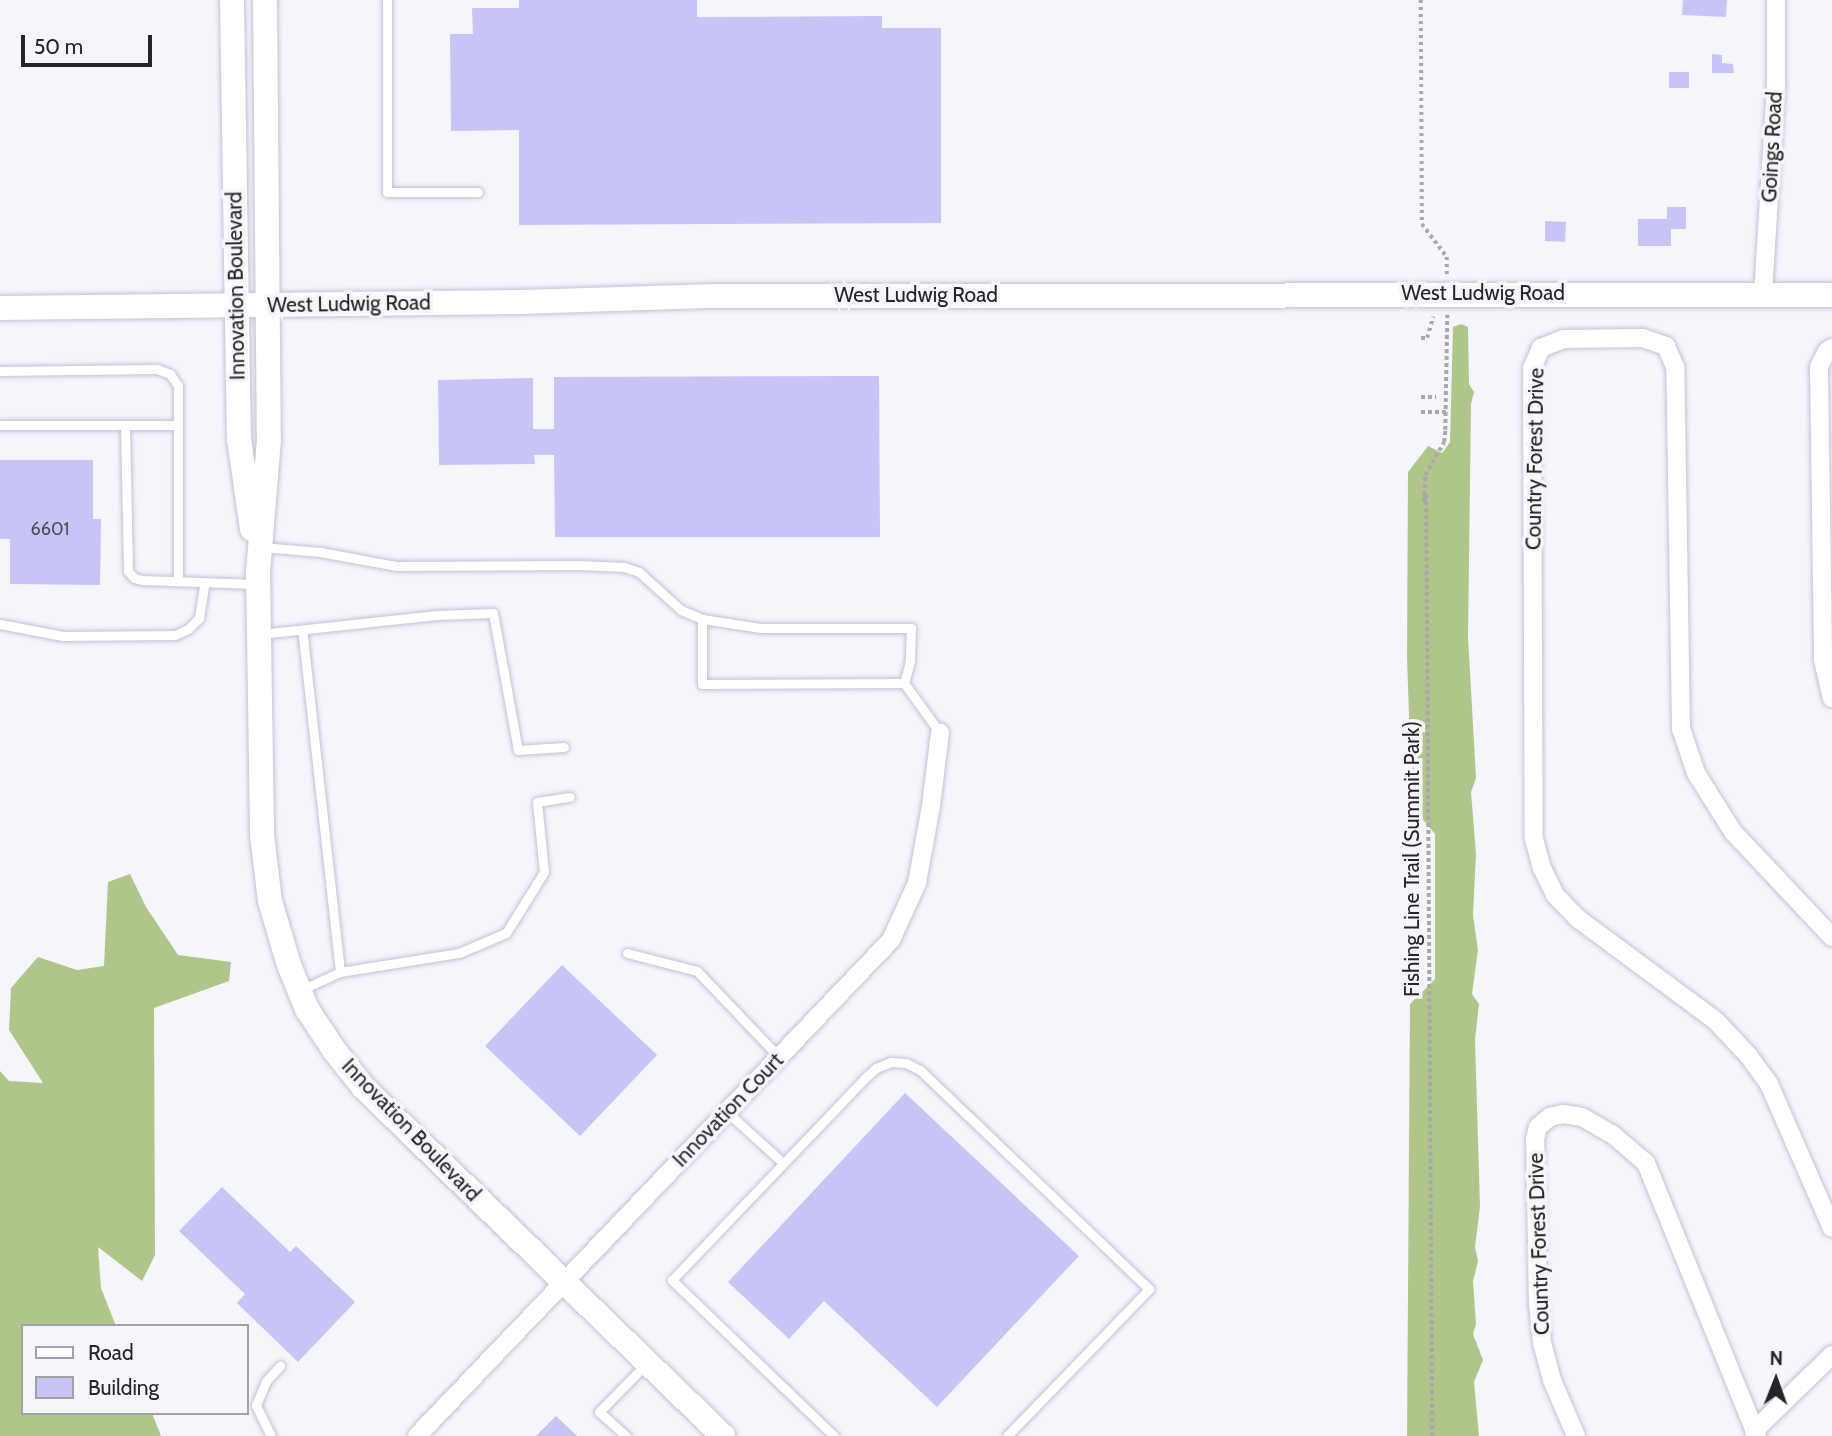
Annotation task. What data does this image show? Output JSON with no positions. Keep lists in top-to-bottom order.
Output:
{
  "streets": {
    "street": [
      "Goings Road",
      "Innovation Boulevard",
      "West Ludwig Road",
      "Country Forest Drive",
      "Innovation Court"
    ],
    "path": ["Fishing Line Trail (Summit Park)"]
  },
  "crossings": [
    ["Goings Road", "West Ludwig Road"],
    ["Innovation Boulevard", "West Ludwig Road"],
    ["Innovation Boulevard", "Innovation Court"]
  ],
  "house_numbers": ["6601"],
  "legend": ["Road", "Building"],
  "scale_bar": "50 m",
  "north": "top"
}
